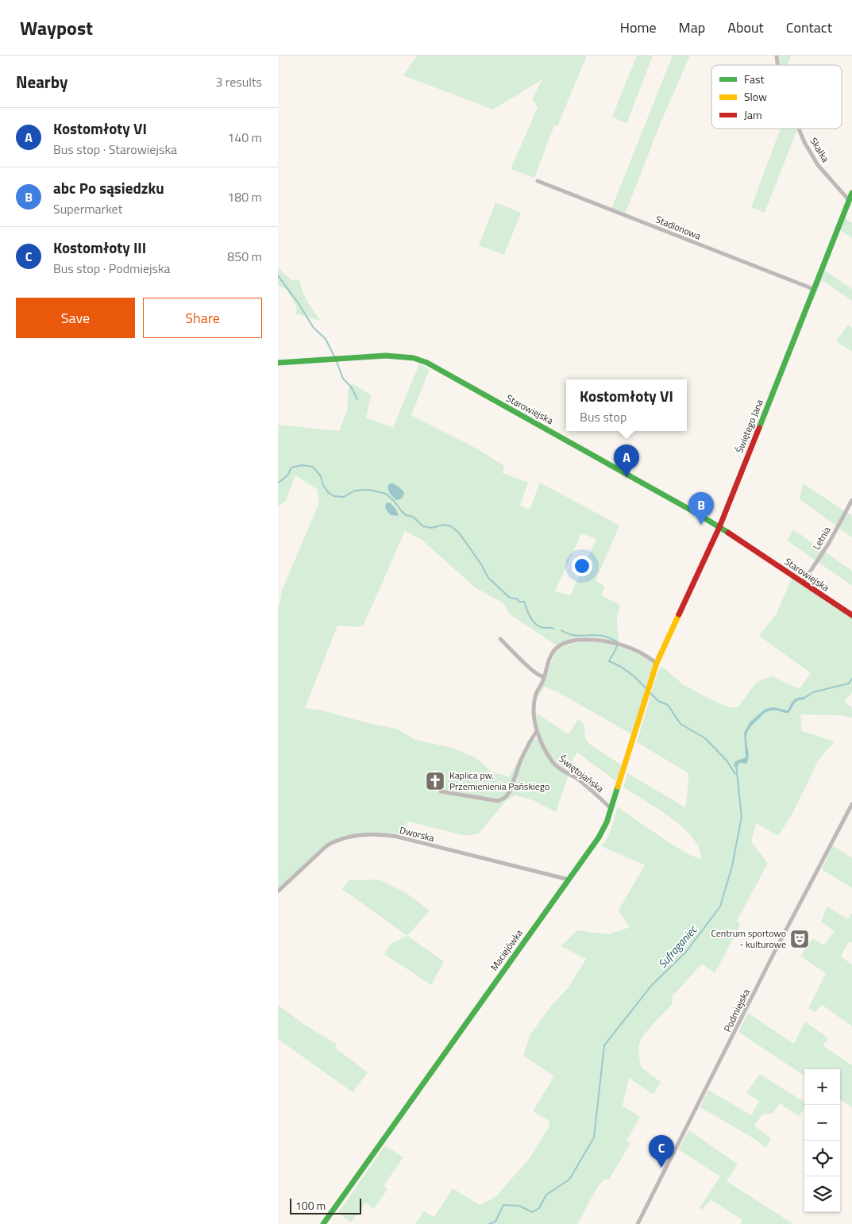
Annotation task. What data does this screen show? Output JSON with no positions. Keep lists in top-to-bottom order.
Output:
{
  "streets": {
    "street": [
      "Skałka",
      "Stadionowa",
      "Starowiejska",
      "Świętego Jana",
      "Letnia",
      "Świętojańska",
      "Dworska",
      "Maciejówka",
      "Podmiejska"
    ]
  },
  "crossings": [
    ["Skałka", "Świętego Jana"],
    ["Stadionowa", "Świętego Jana"],
    ["Starowiejska", "Świętego Jana"],
    ["Starowiejska", "Letnia"],
    ["Świętego Jana", "Świętojańska"],
    ["Świętego Jana", "Maciejówka"],
    ["Świętojańska", "Maciejówka"],
    ["Dworska", "Maciejówka"]
  ],
  "water": ["Sufraganiec"],
  "places": {
    "church": ["Kaplica pw. Przemienienia Pańskiego"],
    "theatre": ["Centrum sportowo - kulturowe"]
  },
  "legend": ["Fast", "Slow", "Jam"],
  "scale_bar": "100 m",
  "page": {
    "header": "Waypost",
    "nav": [
      "Home",
      "Map",
      "About",
      "Contact"
    ],
    "heading": ["Nearby", "3 results"],
    "list": [
      {
        "mark": "A",
        "name": "Kostomłoty VI",
        "note": "Bus stop · Starowiejska",
        "value": "140 m"
      },
      {
        "mark": "B",
        "name": "abc Po sąsiedzku",
        "note": "Supermarket",
        "value": "180 m"
      },
      {
        "mark": "C",
        "name": "Kostomłoty III",
        "note": "Bus stop · Podmiejska",
        "value": "850 m"
      }
    ],
    "buttons": ["Save", "Share"],
    "popup": ["Kostomłoty VI", "Bus stop"],
    "pins": ["A", "B", "C"],
    "map_buttons": ["+", "−"],
    "scale": "100 m"
  }
}
